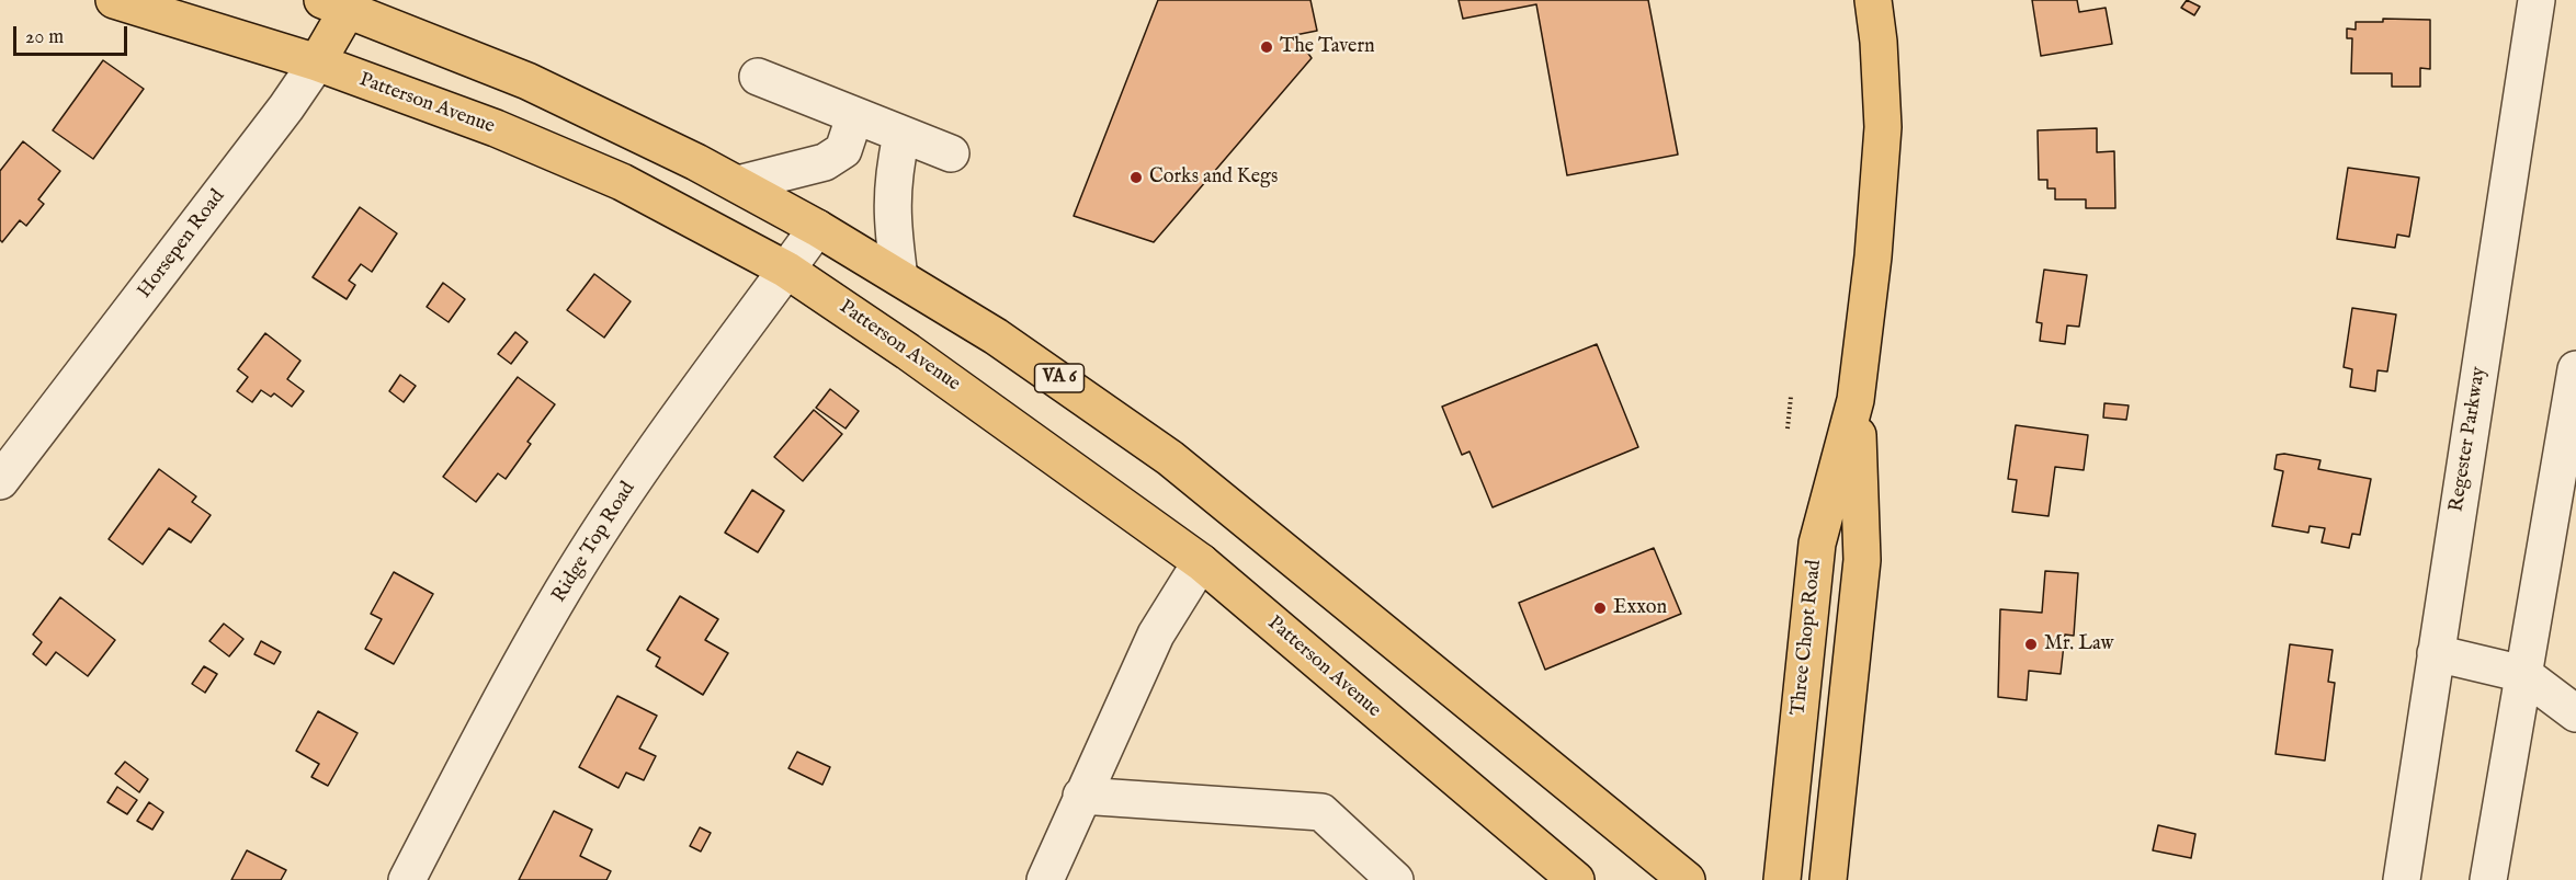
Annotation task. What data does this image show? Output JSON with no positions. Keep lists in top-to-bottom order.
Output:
{
  "streets": {
    "main road": [
      "Patterson Avenue",
      "Horsepen Road",
      "VA 6",
      "Three Chopt Road"
    ],
    "street": ["Regester Parkway", "Ridge Top Road"]
  },
  "crossings": [
    ["Patterson Avenue", "Horsepen Road"],
    ["Patterson Avenue", "Ridge Top Road"],
    ["Horsepen Road", "VA 6"],
    ["VA 6", "Ridge Top Road"]
  ],
  "places": [
    "The Tavern",
    "Corks and Kegs",
    "Exxon",
    "Mr. Law"
  ],
  "scale_bar": "20 m"
}
